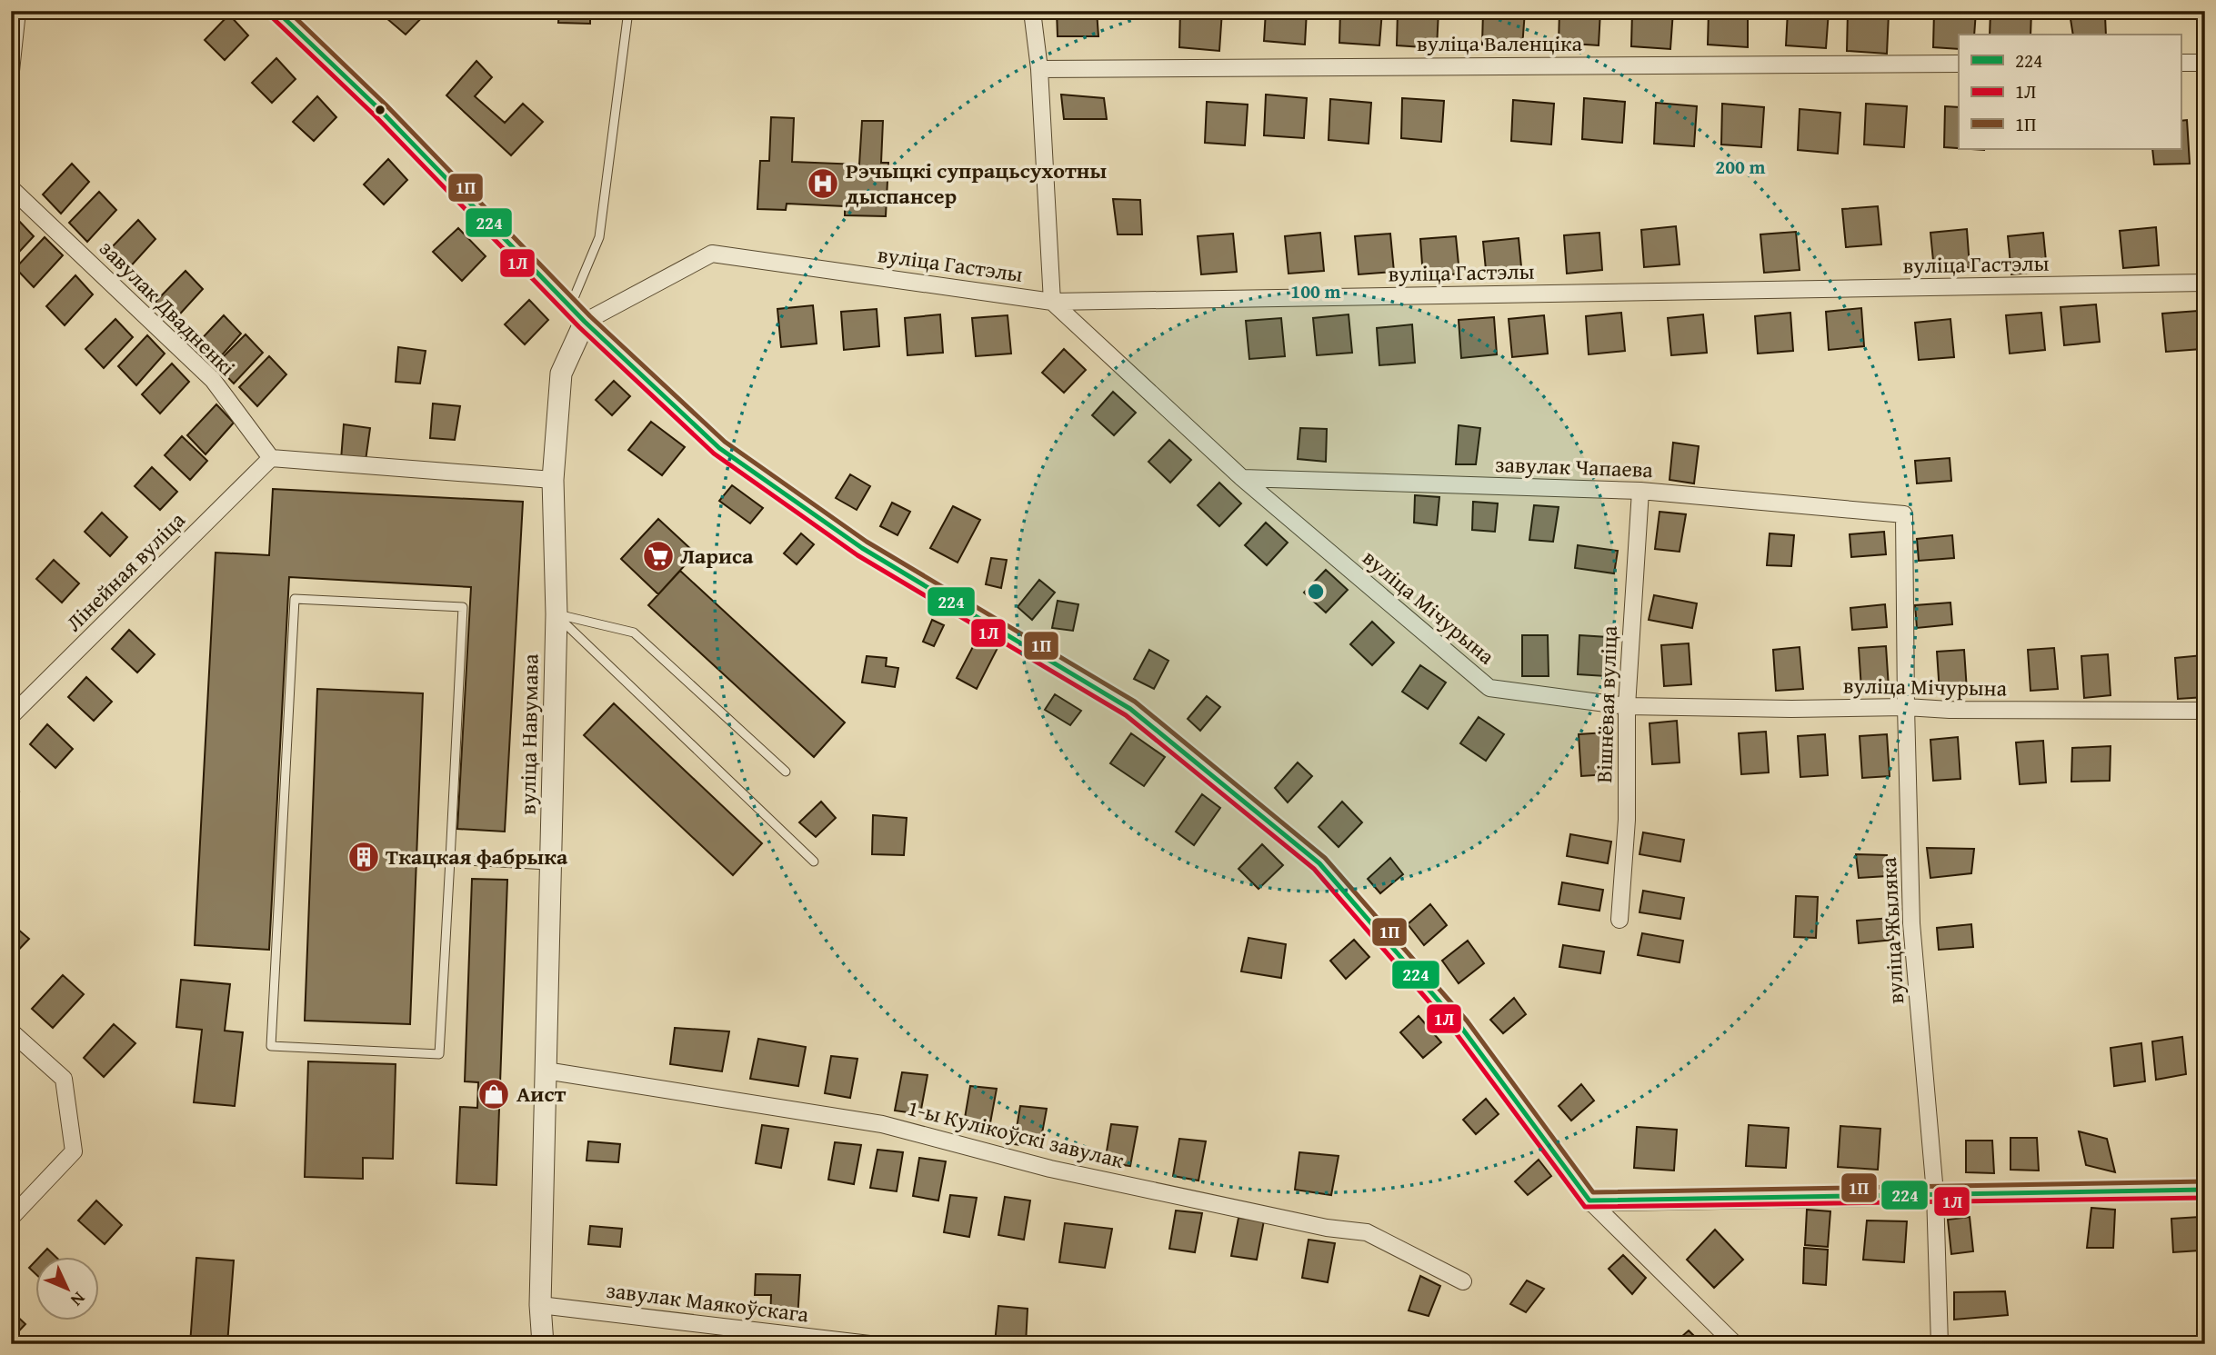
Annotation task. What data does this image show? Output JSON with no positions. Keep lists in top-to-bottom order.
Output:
{
  "streets": {
    "street": [
      "вуліца Валенціка",
      "вуліца Гастэлы",
      "завулак Двадненкі",
      "завулак Чапаева",
      "Лінейная вуліца",
      "вуліца Мічурына",
      "Вішнёвая вуліца",
      "вуліца Навумава",
      "вуліца Жыляка",
      "1-ы Кулікоўскі завулак",
      "завулак Маякоўскага"
    ]
  },
  "crossings": [
    ["вуліца Гастэлы", "вуліца Мічурына"],
    ["вуліца Гастэлы", "вуліца Навумава"],
    ["завулак Двадненкі", "Лінейная вуліца"],
    ["завулак Чапаева", "вуліца Мічурына"],
    ["завулак Чапаева", "Вішнёвая вуліца"],
    ["завулак Чапаева", "вуліца Жыляка"],
    ["вуліца Мічурына", "Вішнёвая вуліца"],
    ["вуліца Мічурына", "вуліца Жыляка"],
    ["вуліца Навумава", "1-ы Кулікоўскі завулак"],
    ["вуліца Навумава", "завулак Маякоўскага"]
  ],
  "places": {
    "hospital": ["Рэчыцкі супрацьсухотны дыспансер"],
    "supermarket": ["Лариса"],
    "building": ["Ткацкая фабрыка"],
    "shop": ["Аист"]
  },
  "lines": ["transit line 224", "transit line 1П", "transit line 1Л"],
  "legend": ["224", "1Л", "1П"],
  "north": "bottom right",
  "rings": ["200 m", "100 m"]
}
